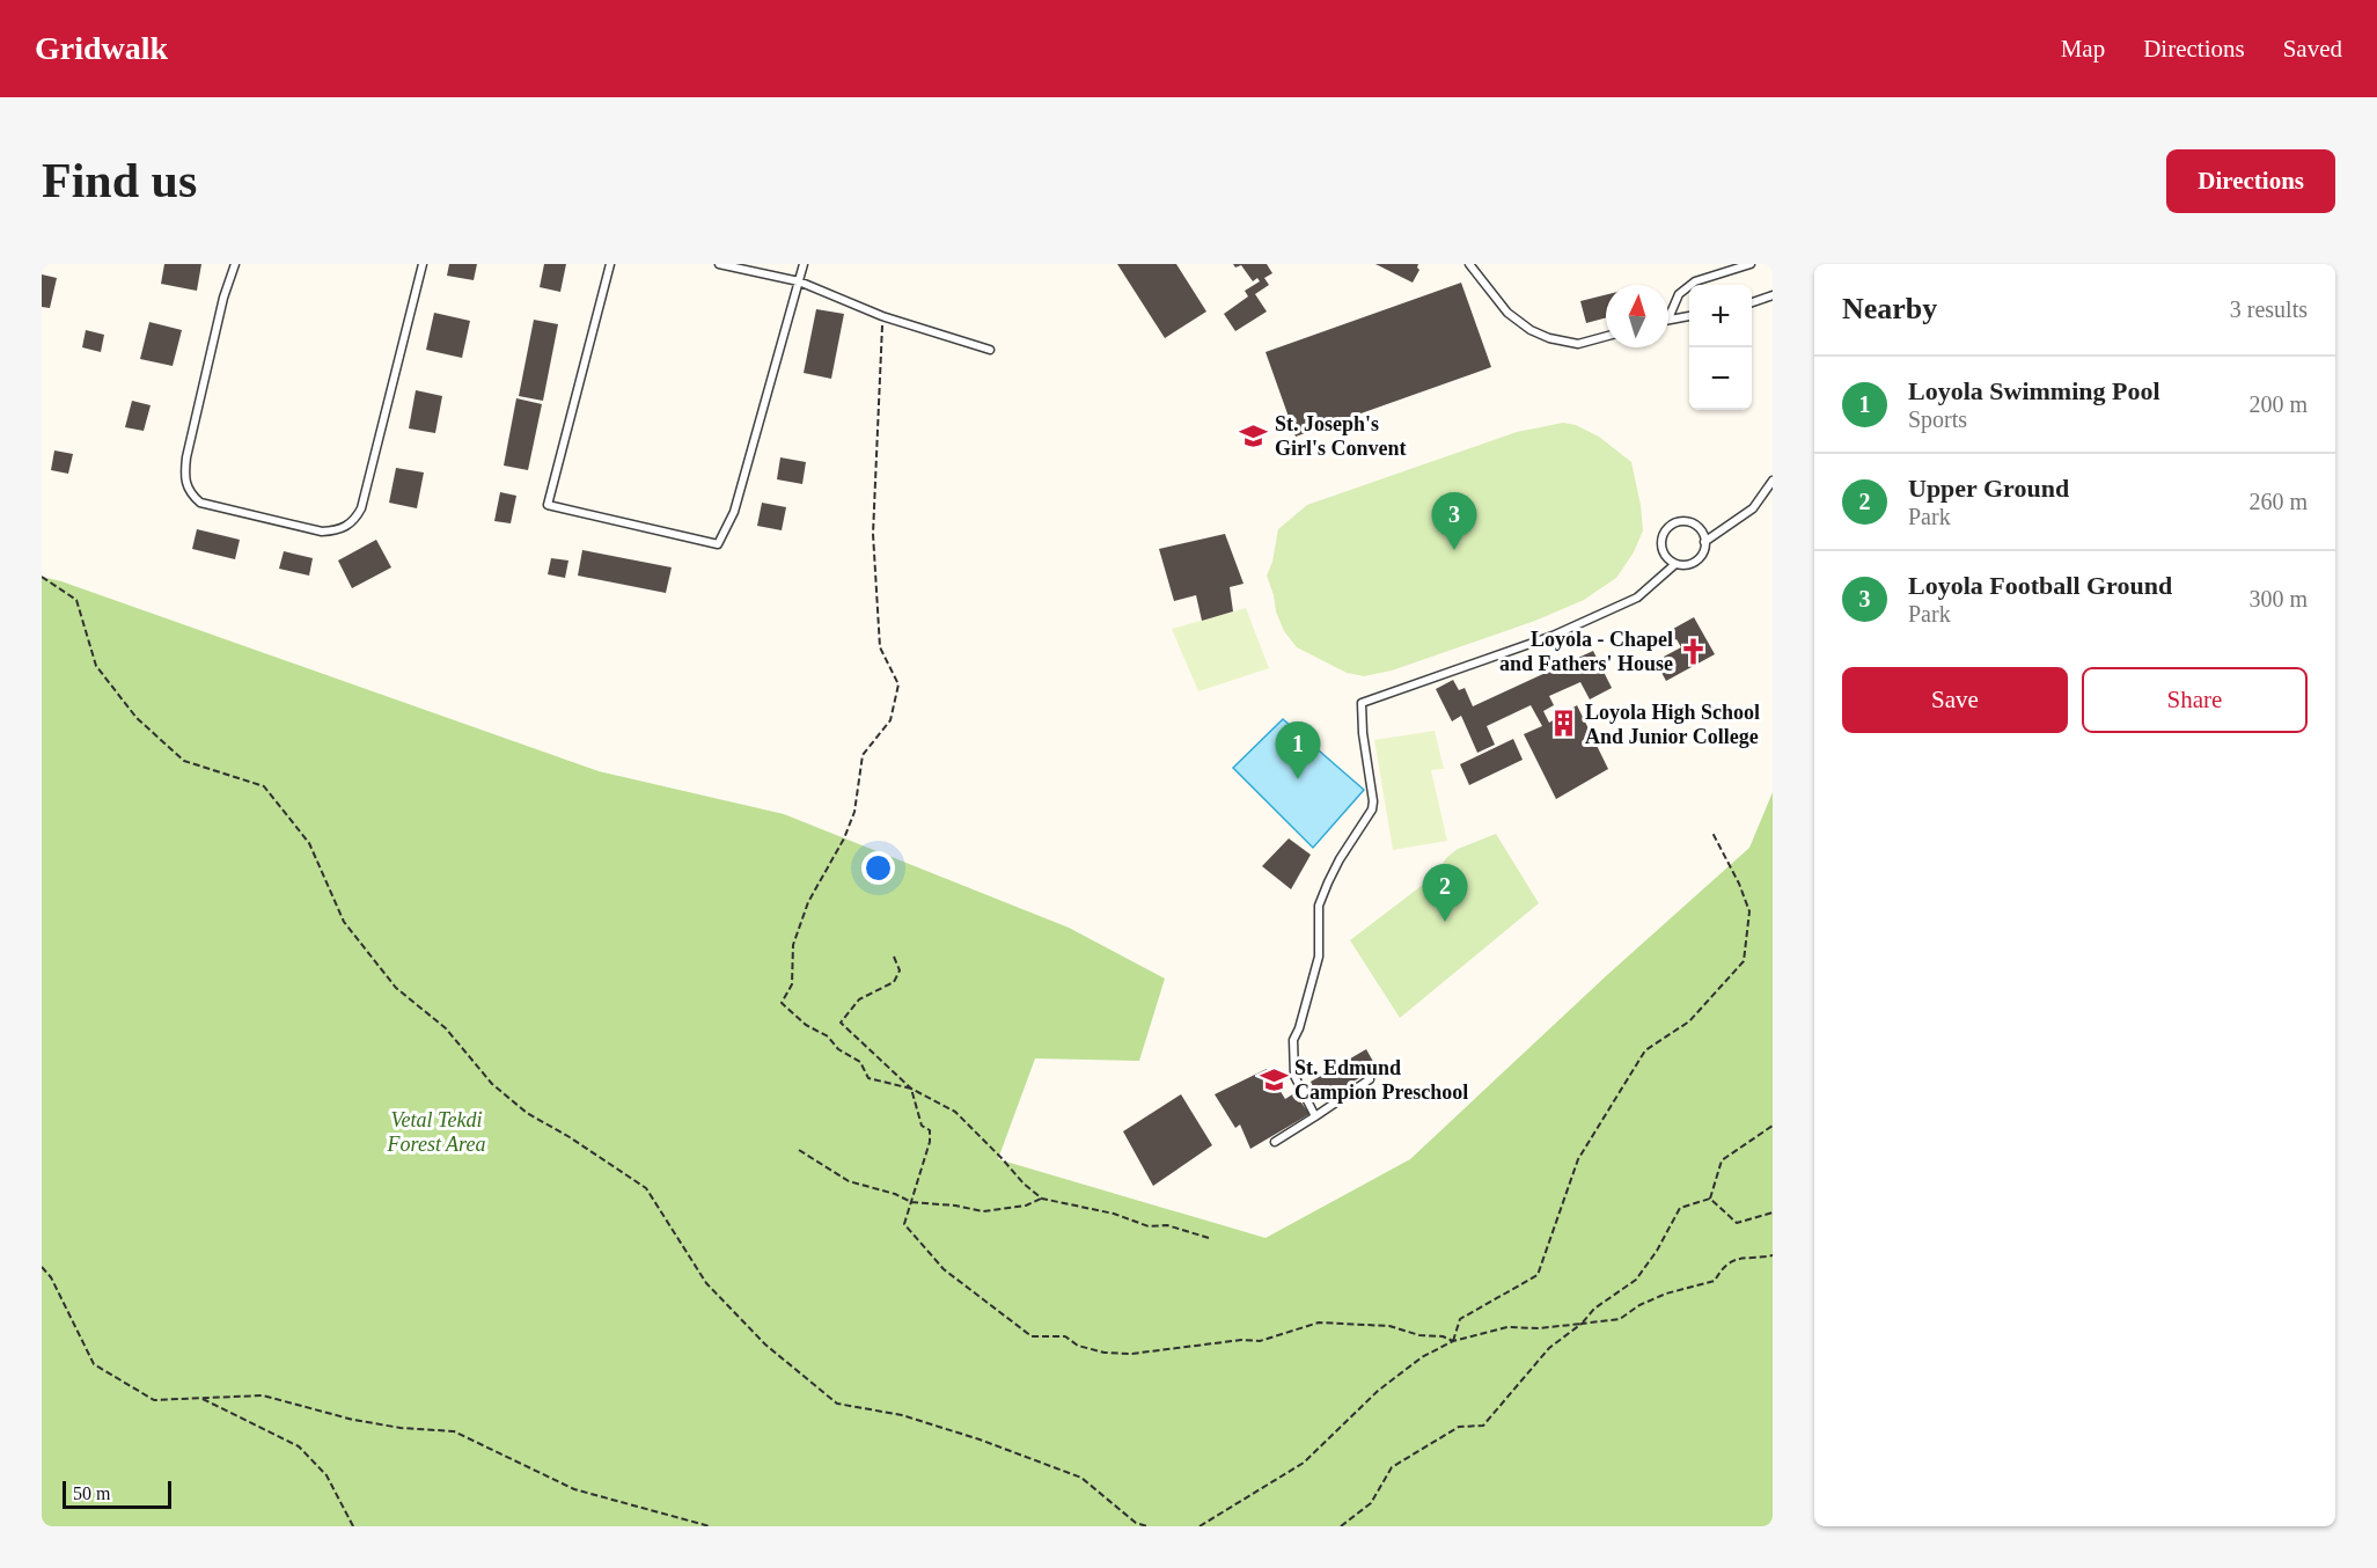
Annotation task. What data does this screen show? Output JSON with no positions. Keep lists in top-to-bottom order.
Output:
{
  "parks": ["Vetal Tekdi Forest Area"],
  "places": {
    "school or university": ["St. Joseph's Girl's Convent", "St. Edmund Campion Preschool"],
    "church": ["Loyola - Chapel and Fathers' House"],
    "building": ["Loyola High School And Junior College"]
  },
  "scale_bar": "50 m",
  "north": "top",
  "page": {
    "header": "Gridwalk",
    "nav": ["Map", "Directions", "Saved"],
    "buttons": [
      "Directions",
      ["Save", "Share"]
    ],
    "title": "Find us",
    "heading": ["Nearby", "3 results"],
    "map_buttons": ["+", "−"],
    "list": [
      {
        "mark": "1",
        "name": "Loyola Swimming Pool",
        "note": "Sports",
        "value": "200 m"
      },
      {
        "mark": "2",
        "name": "Upper Ground",
        "note": "Park",
        "value": "260 m"
      },
      {
        "mark": "3",
        "name": "Loyola Football Ground",
        "note": "Park",
        "value": "300 m"
      }
    ],
    "pins": ["3", "1", "2"],
    "scale": "50 m"
  }
}
